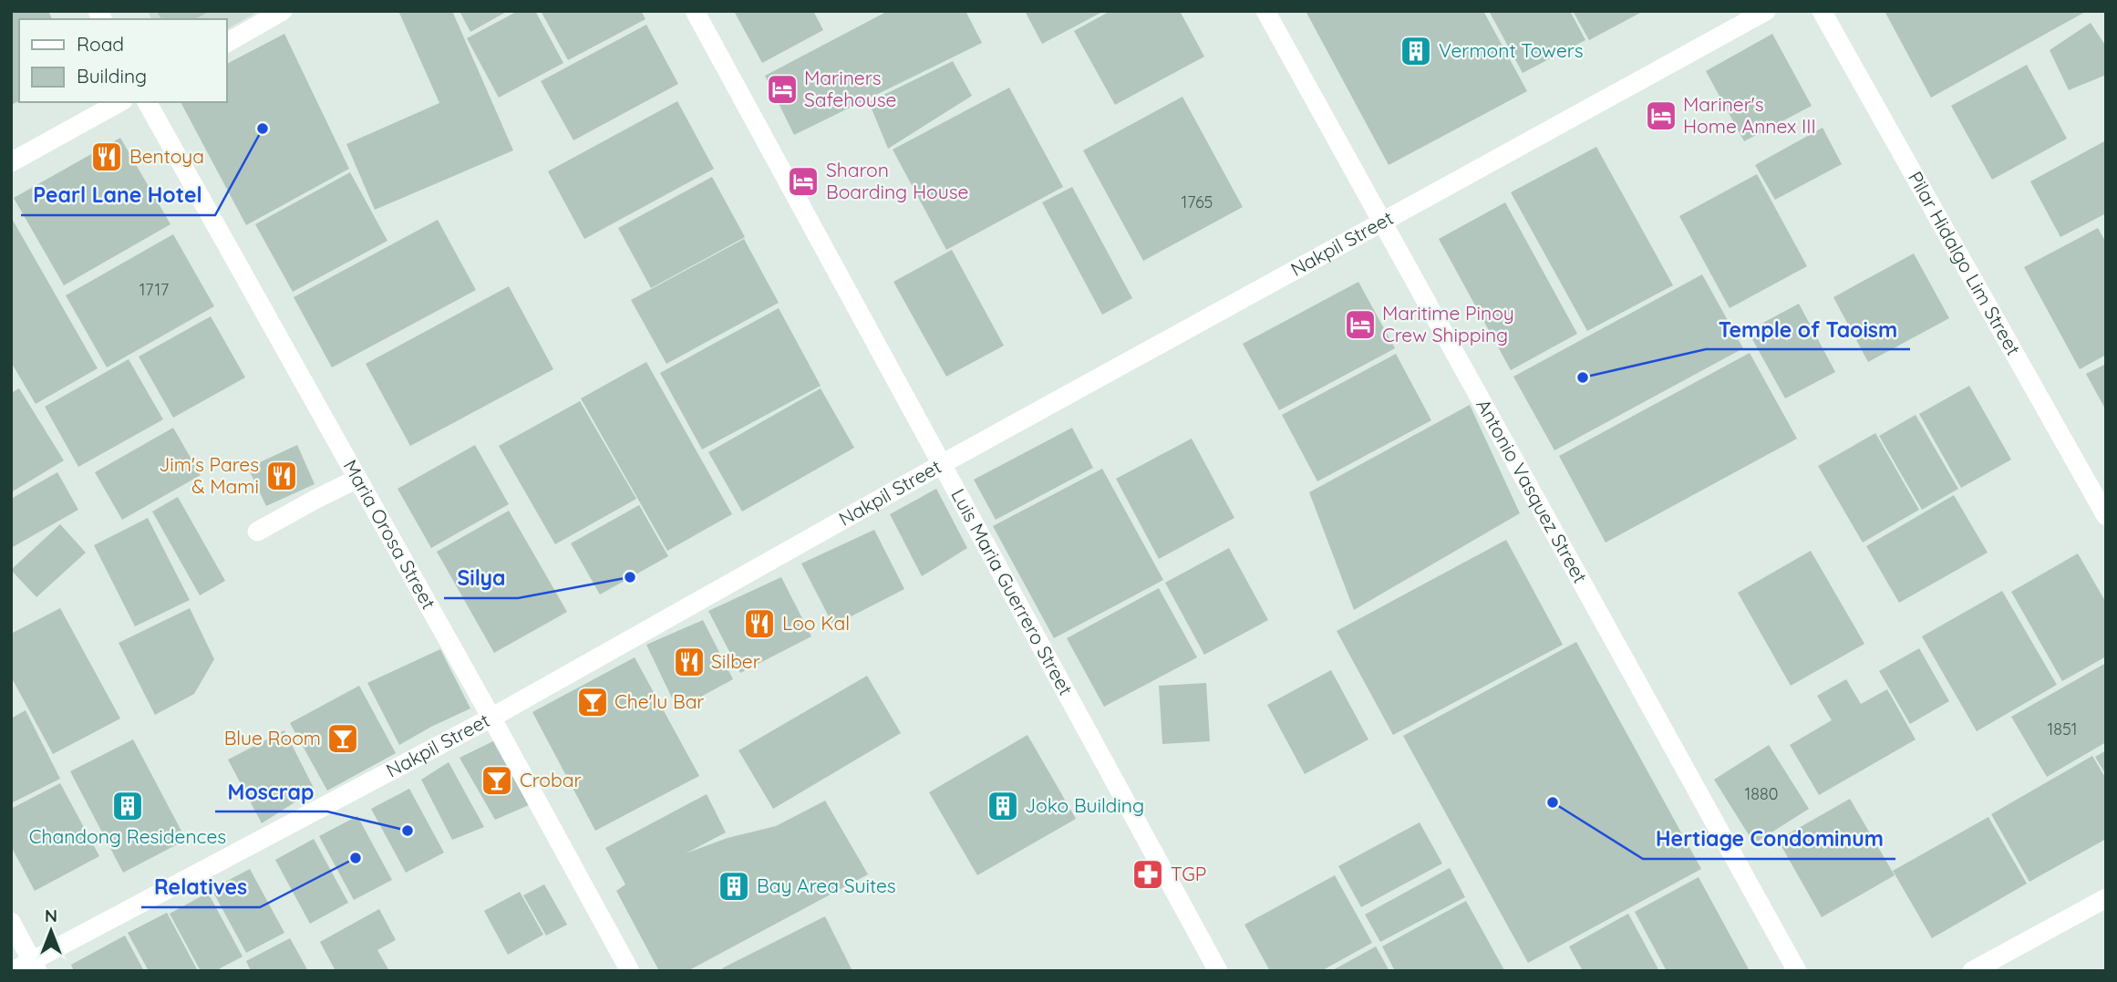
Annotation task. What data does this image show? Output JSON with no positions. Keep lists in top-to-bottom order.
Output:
{
  "streets": {
    "street": [
      "Nakpil Street",
      "Pilar Hidalgo Lim Street",
      "Antonio Vasquez Street",
      "Maria Orosa Street",
      "Luis Maria Guerrero Street"
    ]
  },
  "crossings": [
    ["Nakpil Street", "Antonio Vasquez Street"],
    ["Nakpil Street", "Maria Orosa Street"],
    ["Nakpil Street", "Luis Maria Guerrero Street"]
  ],
  "places": {
    "building": [
      "Vermont Towers",
      "Chandong Residences",
      "Joko Building",
      "Bay Area Suites"
    ],
    "hotel": [
      "Mariners Safehouse",
      "Mariner's Home Annex III",
      "Sharon Boarding House",
      "Maritime Pinoy Crew Shipping"
    ],
    "other": [
      "Pearl Lane Hotel",
      "Temple of Taoism",
      "Silya",
      "Hertiage Condominum",
      "Moscrap",
      "Relatives"
    ],
    "restaurant": [
      "Bentoya",
      "Jim's Pares & Mami",
      "Loo Kal",
      "Silber"
    ],
    "bar": ["Che'lu Bar", "Blue Room", "Crobar"],
    "pharmacy": ["TGP"]
  },
  "house_numbers": [
    "1765",
    "1717",
    "1851",
    "1880"
  ],
  "legend": ["Road", "Building"],
  "north": "top"
}
